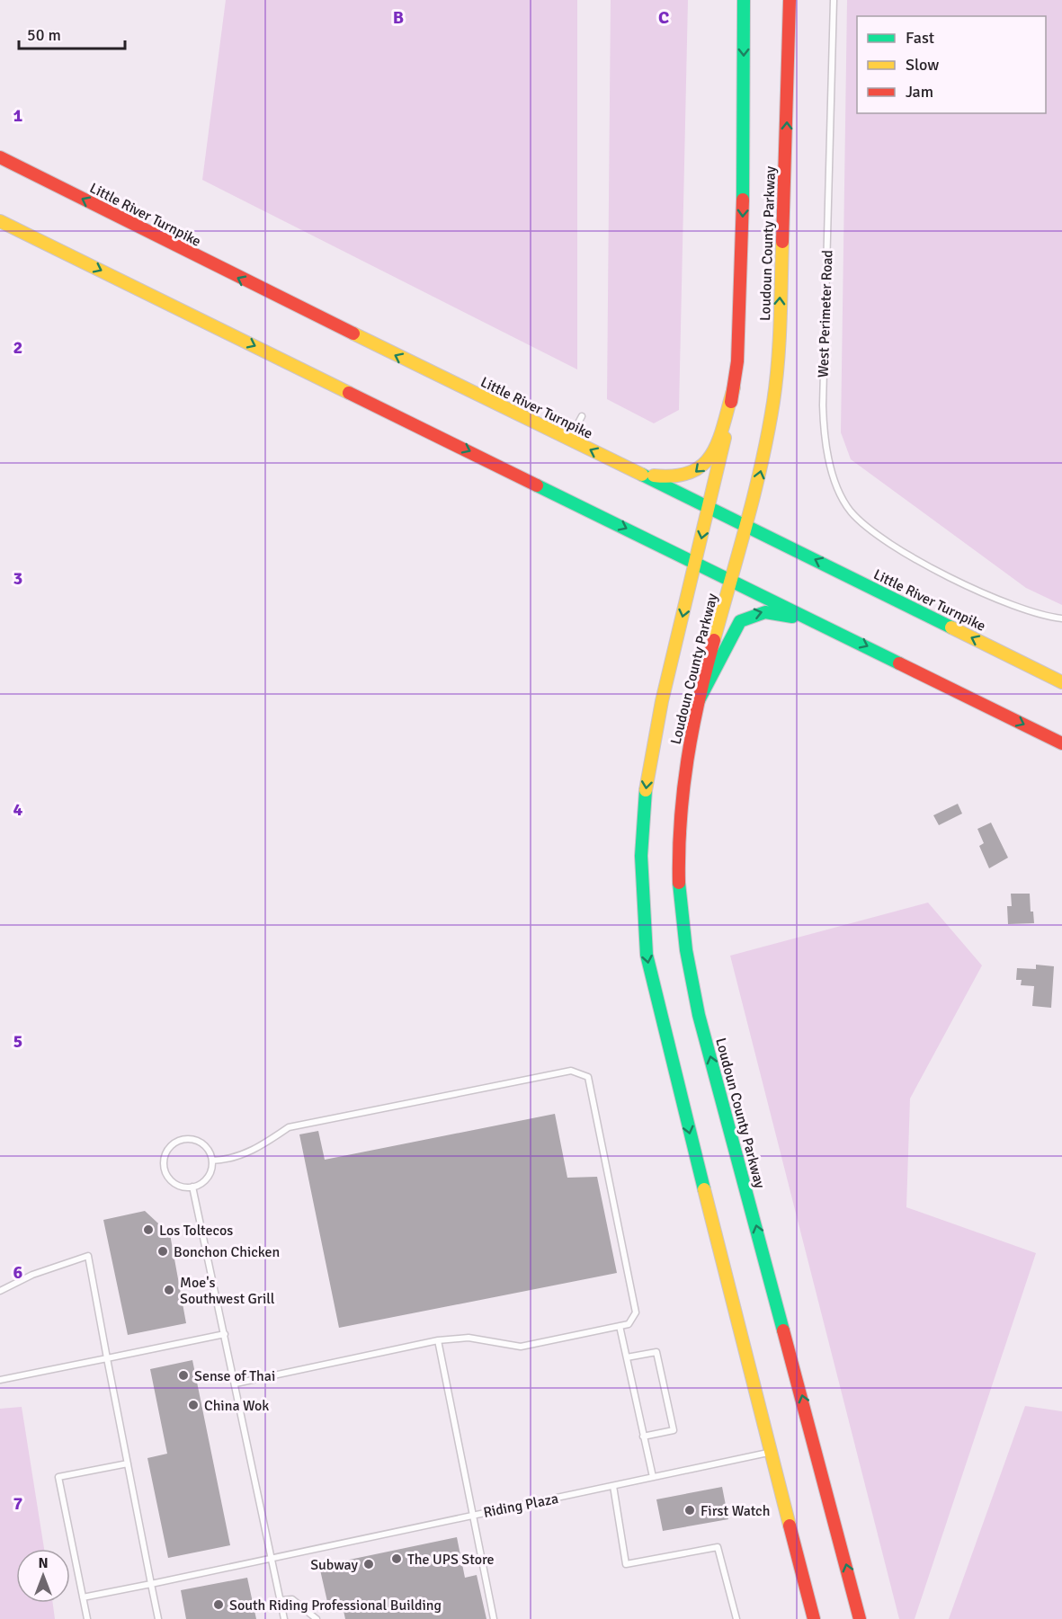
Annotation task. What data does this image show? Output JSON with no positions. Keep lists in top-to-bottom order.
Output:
{
  "streets": {
    "main road": ["Little River Turnpike", "Loudoun County Parkway"],
    "lane": ["West Perimeter Road", "Riding Plaza"]
  },
  "crossings": [
    ["Little River Turnpike", "Loudoun County Parkway"],
    ["Loudoun County Parkway", "Riding Plaza"]
  ],
  "places": [
    "Los Toltecos",
    "Bonchon Chicken",
    "Moe's Southwest Grill",
    "Sense of Thai",
    "China Wok",
    "First Watch",
    "The UPS Store",
    "Subway",
    "South Riding Professional Building"
  ],
  "legend": ["Fast", "Slow", "Jam"],
  "scale_bar": "50 m",
  "north": "top",
  "grid": {
    "columns": ["B", "C"],
    "rows": [
      "1",
      "2",
      "3",
      "4",
      "5",
      "6",
      "7"
    ]
  }
}
